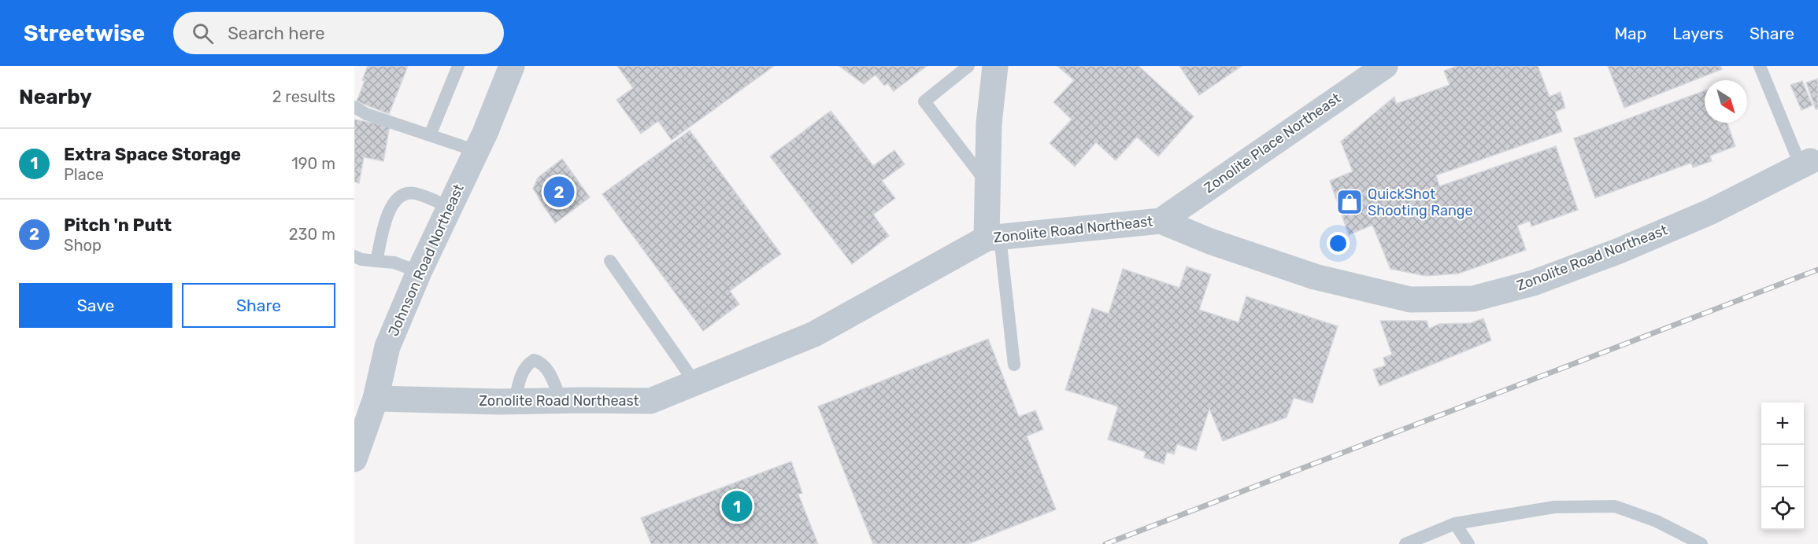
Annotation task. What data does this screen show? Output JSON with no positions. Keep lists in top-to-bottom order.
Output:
{
  "streets": {
    "street": ["Zonolite Place Northeast", "Zonolite Road Northeast", "Johnson Road Northeast"]
  },
  "crossings": [
    ["Zonolite Place Northeast", "Zonolite Road Northeast"],
    ["Zonolite Road Northeast", "Johnson Road Northeast"]
  ],
  "places": {
    "shop": ["QuickShot Shooting Range"]
  },
  "north": "bottom right",
  "page": {
    "header": "Streetwise",
    "search": "Search here",
    "nav": ["Map", "Layers", "Share"],
    "heading": ["Nearby", "2 results"],
    "list": [
      {
        "mark": "1",
        "name": "Extra Space Storage",
        "note": "Place",
        "value": "190 m"
      },
      {
        "mark": "2",
        "name": "Pitch 'n Putt",
        "note": "Shop",
        "value": "230 m"
      }
    ],
    "pins": ["2", "1"],
    "buttons": ["Save", "Share"],
    "map_buttons": ["+", "−"]
  }
}
